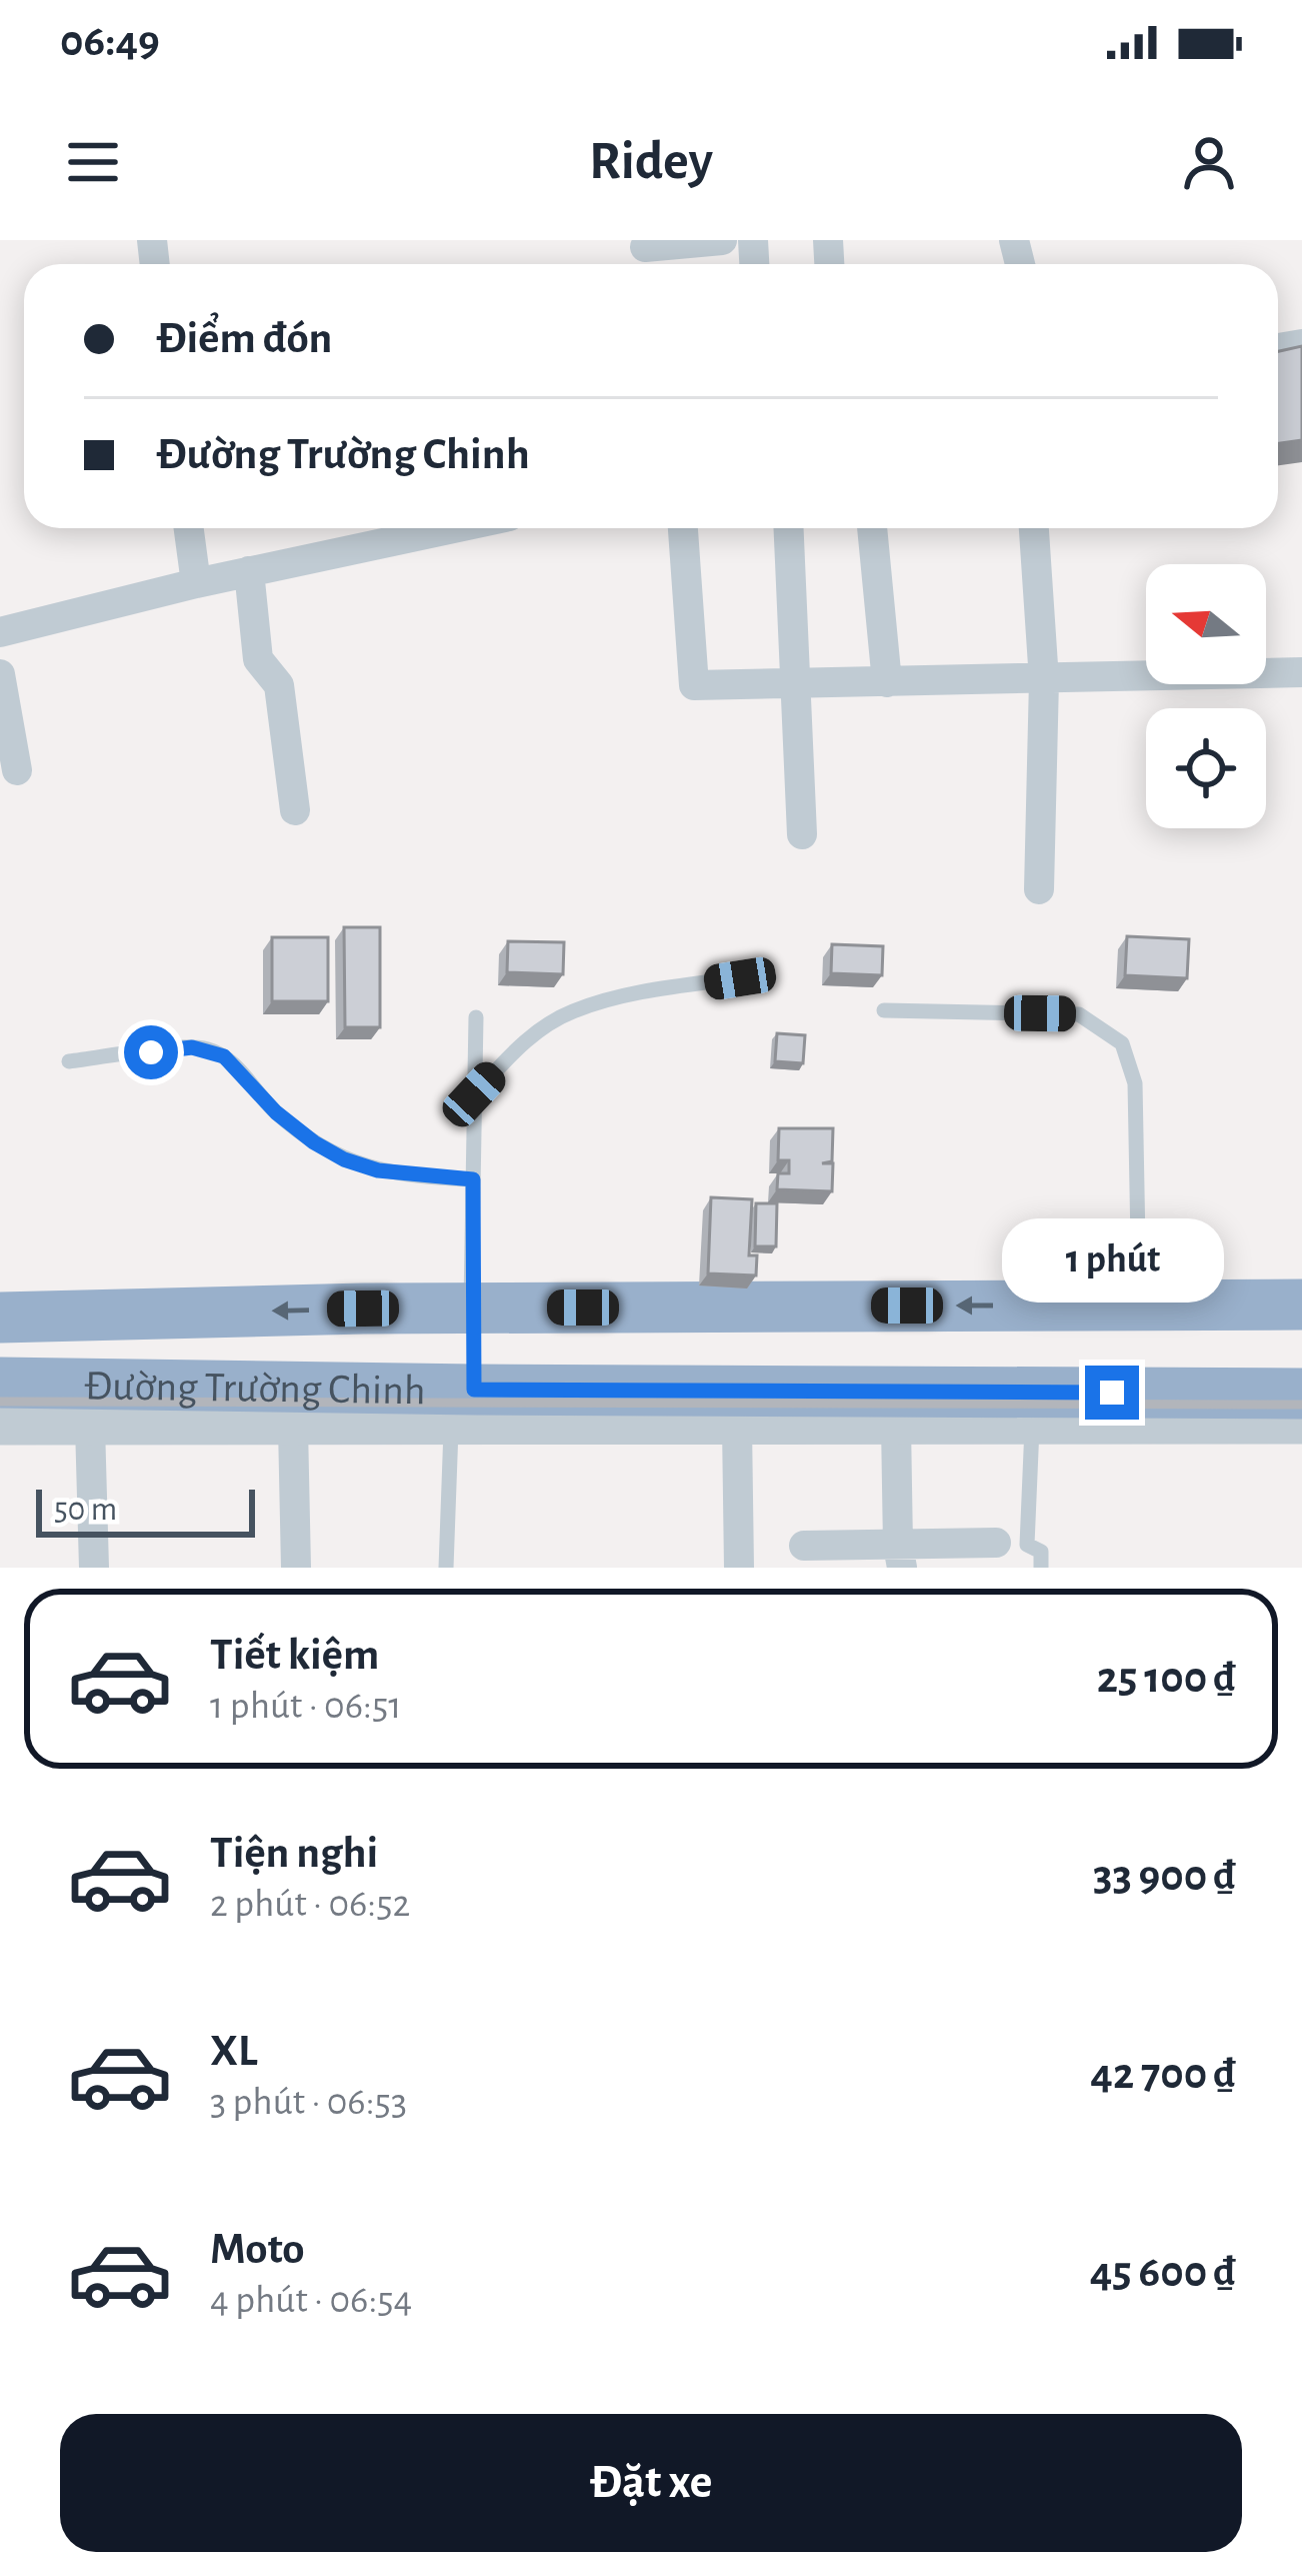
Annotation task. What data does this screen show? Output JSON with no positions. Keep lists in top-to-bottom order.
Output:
{
  "streets": {
    "highway": ["Đường Trường Chinh"]
  },
  "scale_bar": "50 m",
  "north": "left",
  "page": {
    "status": "06:49",
    "header": "Ridey",
    "banner": ["Điểm đón", "Đường Trường Chinh"],
    "bubble": "1 phút",
    "scale": "50 m",
    "list": [
      {
        "name": "Tiết kiệm",
        "note": "1 phút · 06:51",
        "value": "25 100 ₫"
      },
      {
        "name": "Tiện nghi",
        "note": "2 phút · 06:52",
        "value": "33 900 ₫"
      },
      {
        "name": "XL",
        "note": "3 phút · 06:53",
        "value": "42 700 ₫"
      },
      {
        "name": "Moto",
        "note": "4 phút · 06:54",
        "value": "45 600 ₫"
      }
    ],
    "buttons": "Đặt xe"
  }
}
